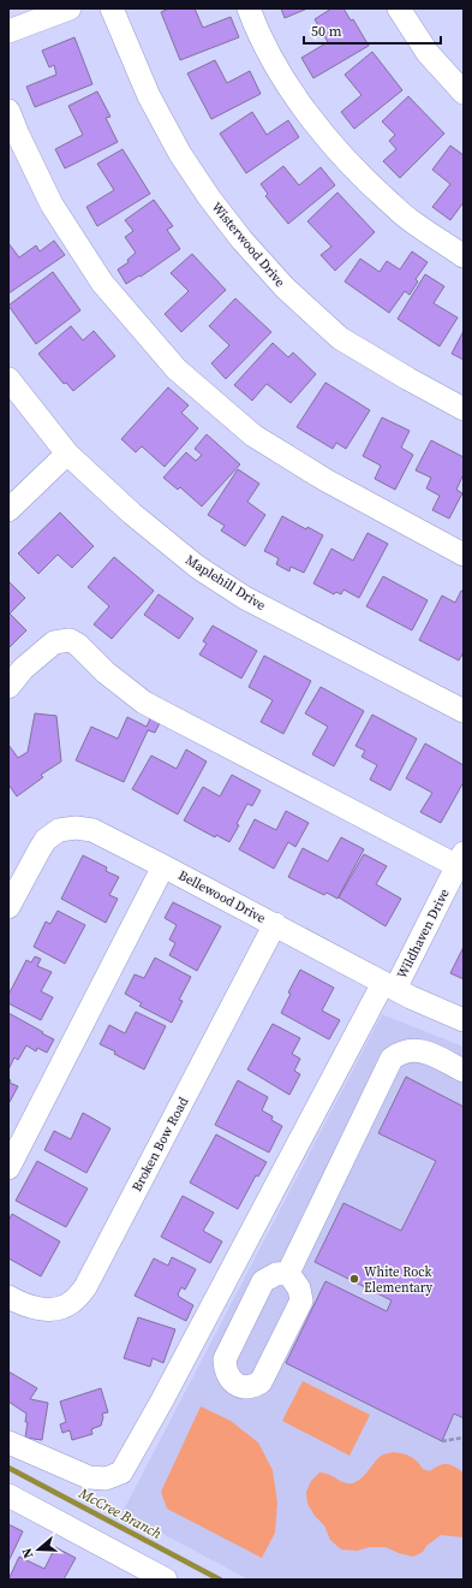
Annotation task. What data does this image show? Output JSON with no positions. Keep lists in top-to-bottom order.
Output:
{
  "streets": {
    "street": [
      "Wisterwood Drive",
      "Maplehill Drive",
      "Bellewood Drive",
      "Wildhaven Drive",
      "Broken Bow Road"
    ]
  },
  "crossings": [
    ["Bellewood Drive", "Wildhaven Drive"],
    ["Bellewood Drive", "Broken Bow Road"]
  ],
  "water": ["McCree Branch"],
  "places": ["White Rock Elementary"],
  "scale_bar": "50 m",
  "north": "left"
}
